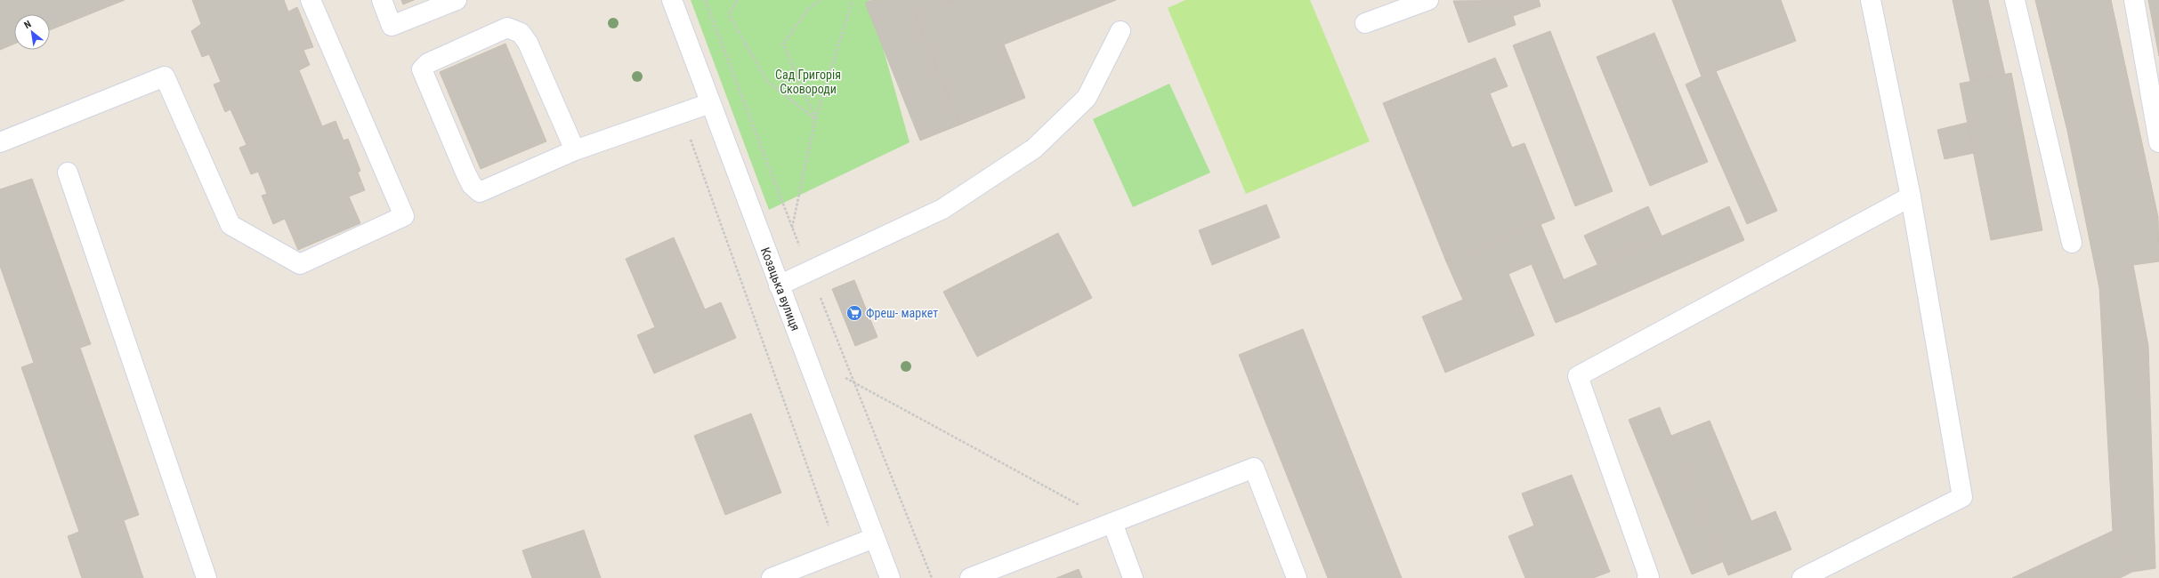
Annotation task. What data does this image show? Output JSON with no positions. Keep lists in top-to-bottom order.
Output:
{
  "streets": {
    "street": ["Козацька вулиця"]
  },
  "parks": ["Сад Григорія Сковороди"],
  "places": {
    "supermarket": ["Фреш- маркет"]
  },
  "north": "top left"
}
